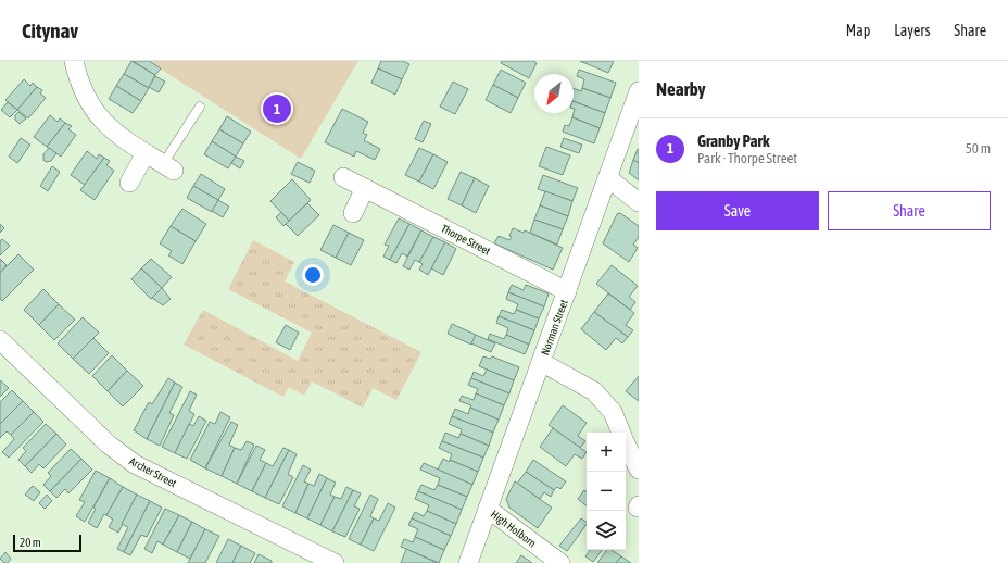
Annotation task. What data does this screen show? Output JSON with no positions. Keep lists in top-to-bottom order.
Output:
{
  "streets": {
    "street": [
      "Thorpe Street",
      "Norman Street",
      "Archer Street",
      "High Holborn"
    ]
  },
  "crossings": [
    ["Thorpe Street", "Norman Street"],
    ["Norman Street", "High Holborn"]
  ],
  "scale_bar": "20 m",
  "north": "bottom left",
  "page": {
    "header": "Citynav",
    "nav": ["Map", "Layers", "Share"],
    "heading": "Nearby",
    "pins": "1",
    "list": [
      {
        "mark": "1",
        "name": "Granby Park",
        "note": "Park · Thorpe Street",
        "value": "50 m"
      }
    ],
    "buttons": ["Save", "Share"],
    "map_buttons": ["+", "−"],
    "scale": "20 m"
  }
}
